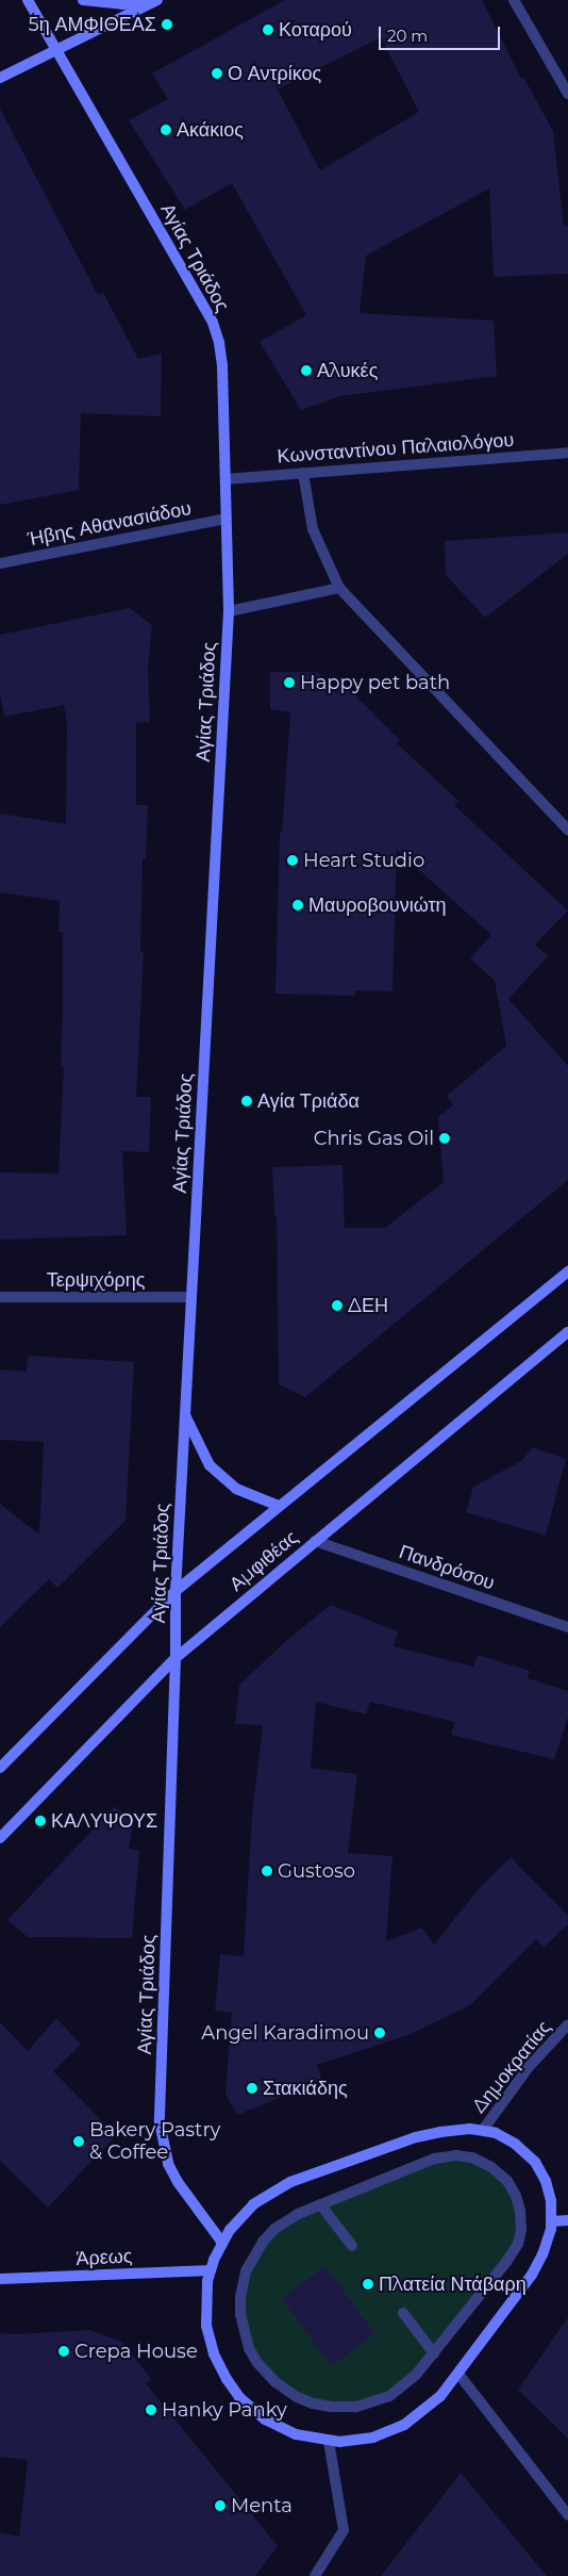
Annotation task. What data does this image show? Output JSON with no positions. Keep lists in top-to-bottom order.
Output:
{
  "streets": {
    "street": [
      "Αγίας Τριάδος",
      "Κωνσταντίνου Παλαιολόγου",
      "Ήβης Αθανασιάδου",
      "Τερψιχόρης",
      "Αμφιθέας",
      "Πανδρόσου",
      "Δημοκρατίας",
      "Άρεως"
    ]
  },
  "crossings": [
    ["Αγίας Τριάδος", "Κωνσταντίνου Παλαιολόγου"],
    ["Αγίας Τριάδος", "Ήβης Αθανασιάδου"],
    ["Αγίας Τριάδος", "Τερψιχόρης"],
    ["Αγίας Τριάδος", "Αμφιθέας"],
    ["Αμφιθέας", "Πανδρόσου"]
  ],
  "places": [
    "5η ΑΜΦΙΘΕΑΣ",
    "Κοταρού",
    "Ο Αντρίκος",
    "Ακάκιος",
    "Αλυκές",
    "Happy pet bath",
    "Heart Studio",
    "Μαυροβουνιώτη",
    "Αγία Τριάδα",
    "Chris Gas Oil",
    "ΔΕΗ",
    "ΚΑΛΥΨΟΥΣ",
    "Gustoso",
    "Angel Karadimou",
    "Στακιάδης",
    "Bakery Pastry & Coffee",
    "Πλατεία Ντάβαρη",
    "Crepa House",
    "Hanky Panky",
    "Menta"
  ],
  "scale_bar": "20 m"
}
